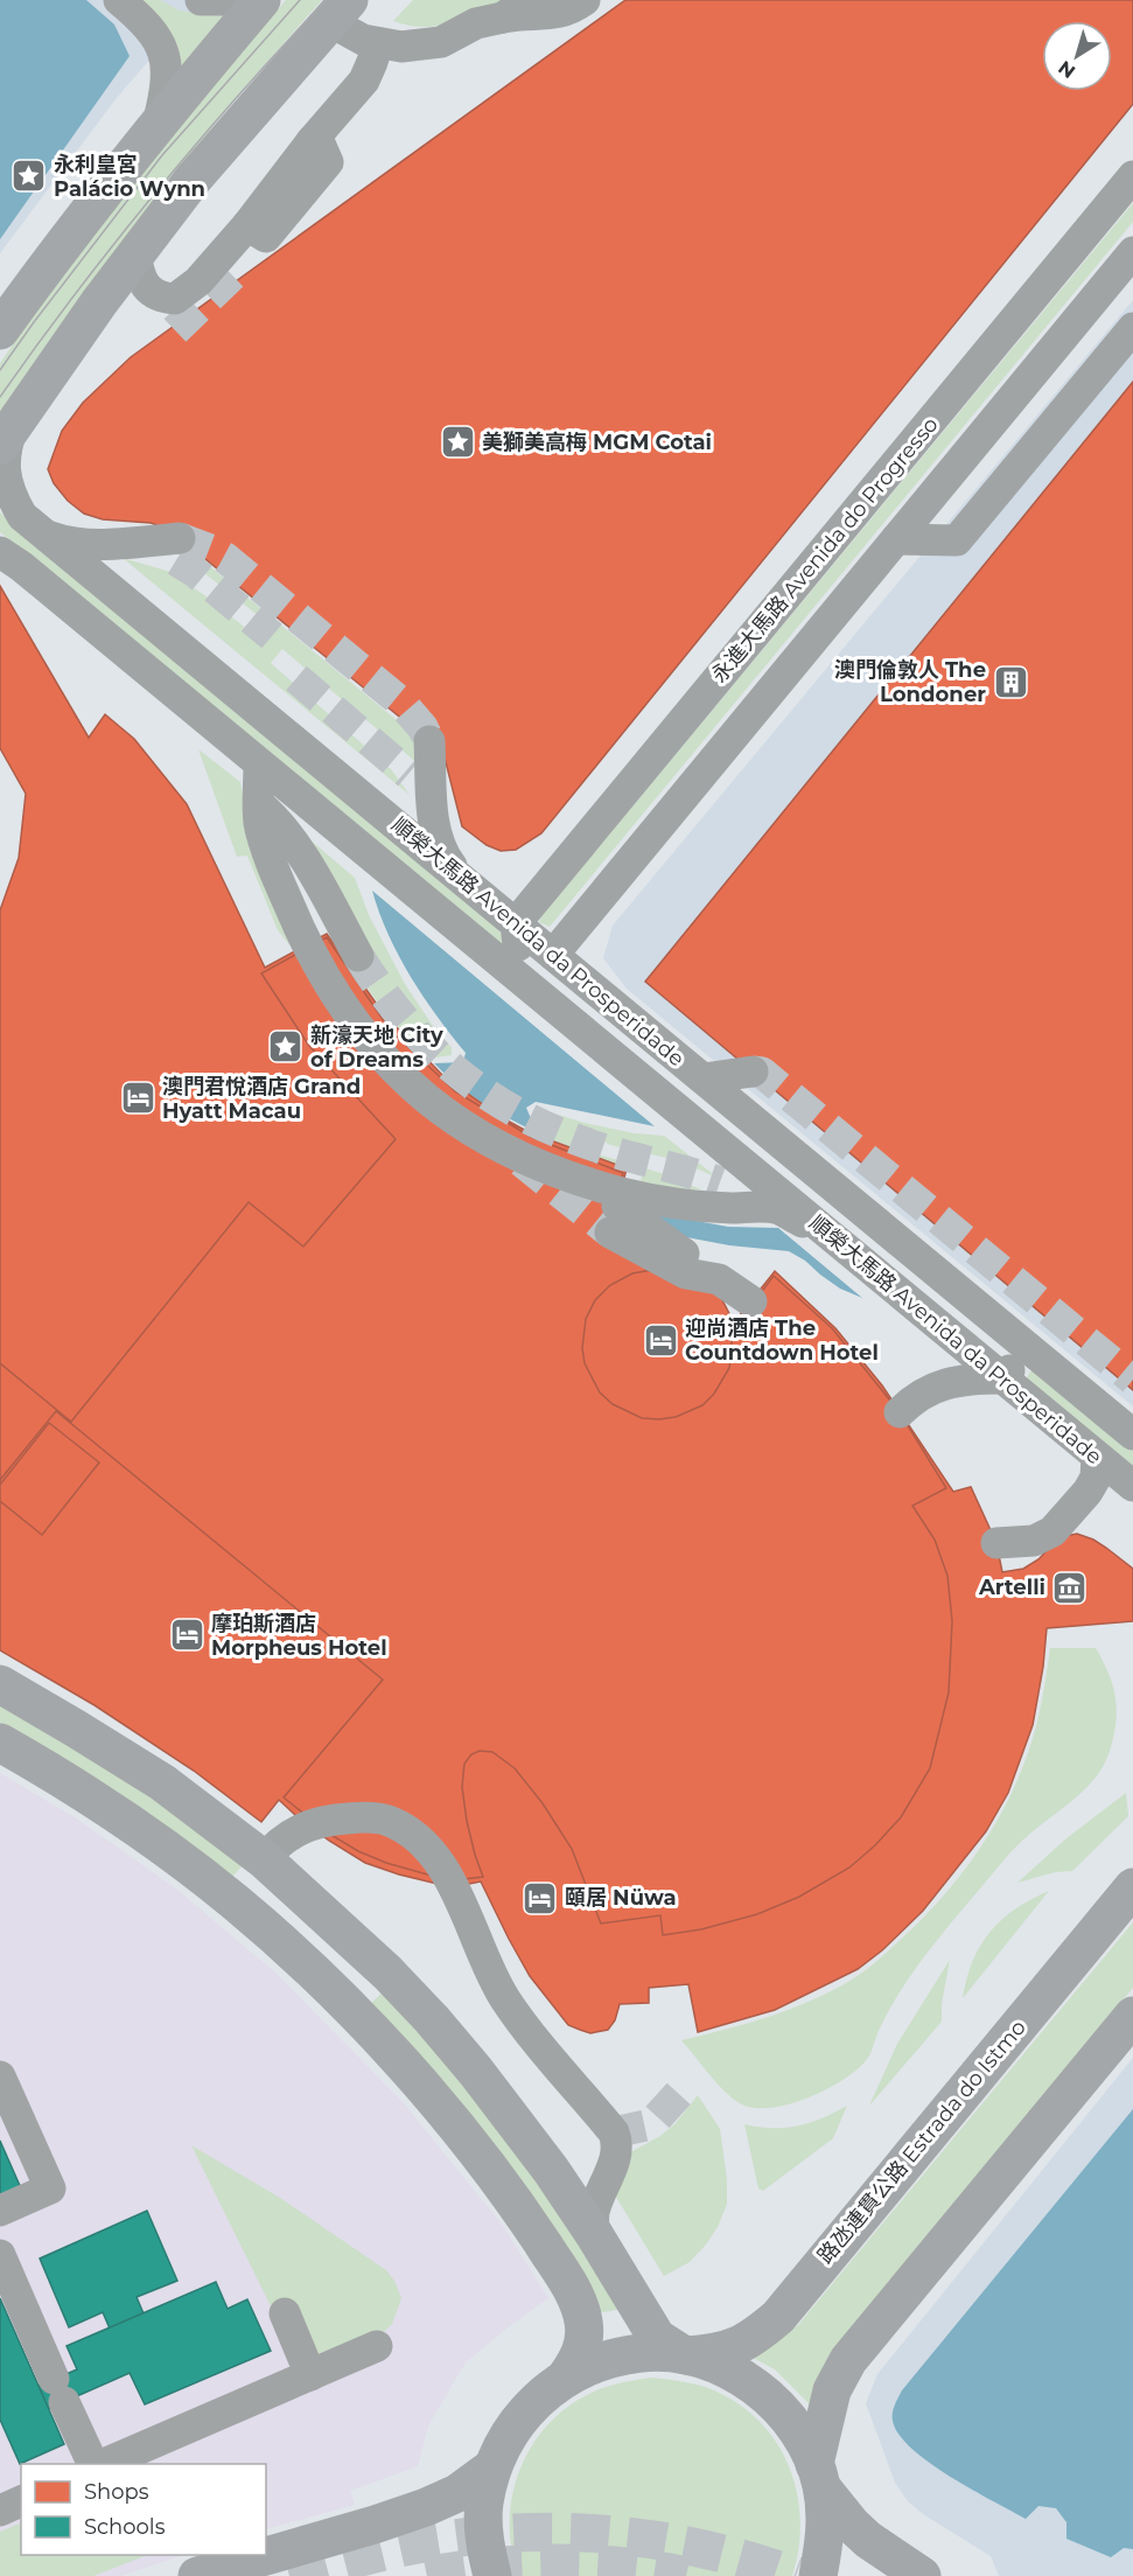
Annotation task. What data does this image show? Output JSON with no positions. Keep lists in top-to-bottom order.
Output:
{
  "streets": {
    "main road": ["路氹連貫公路 Estrada do Istmo"],
    "street": ["永進大馬路 Avenida do Progresso", "順榮大馬路 Avenida da Prosperidade"]
  },
  "crossings": [
    ["永進大馬路 Avenida do Progresso", "順榮大馬路 Avenida da Prosperidade"]
  ],
  "places": {
    "place": ["永利皇宮 Palácio Wynn", "美獅美高梅 MGM Cotai", "新濠天地 City of Dreams"],
    "building": ["澳門倫敦人 The Londoner"],
    "hotel": [
      "澳門君悅酒店 Grand Hyatt Macau",
      "迎尚酒店 The Countdown Hotel",
      "摩珀斯酒店 Morpheus Hotel",
      "頤居 Nüwa"
    ],
    "museum": ["Artelli"]
  },
  "legend": ["Shops", "Schools"],
  "north": "bottom left"
}
